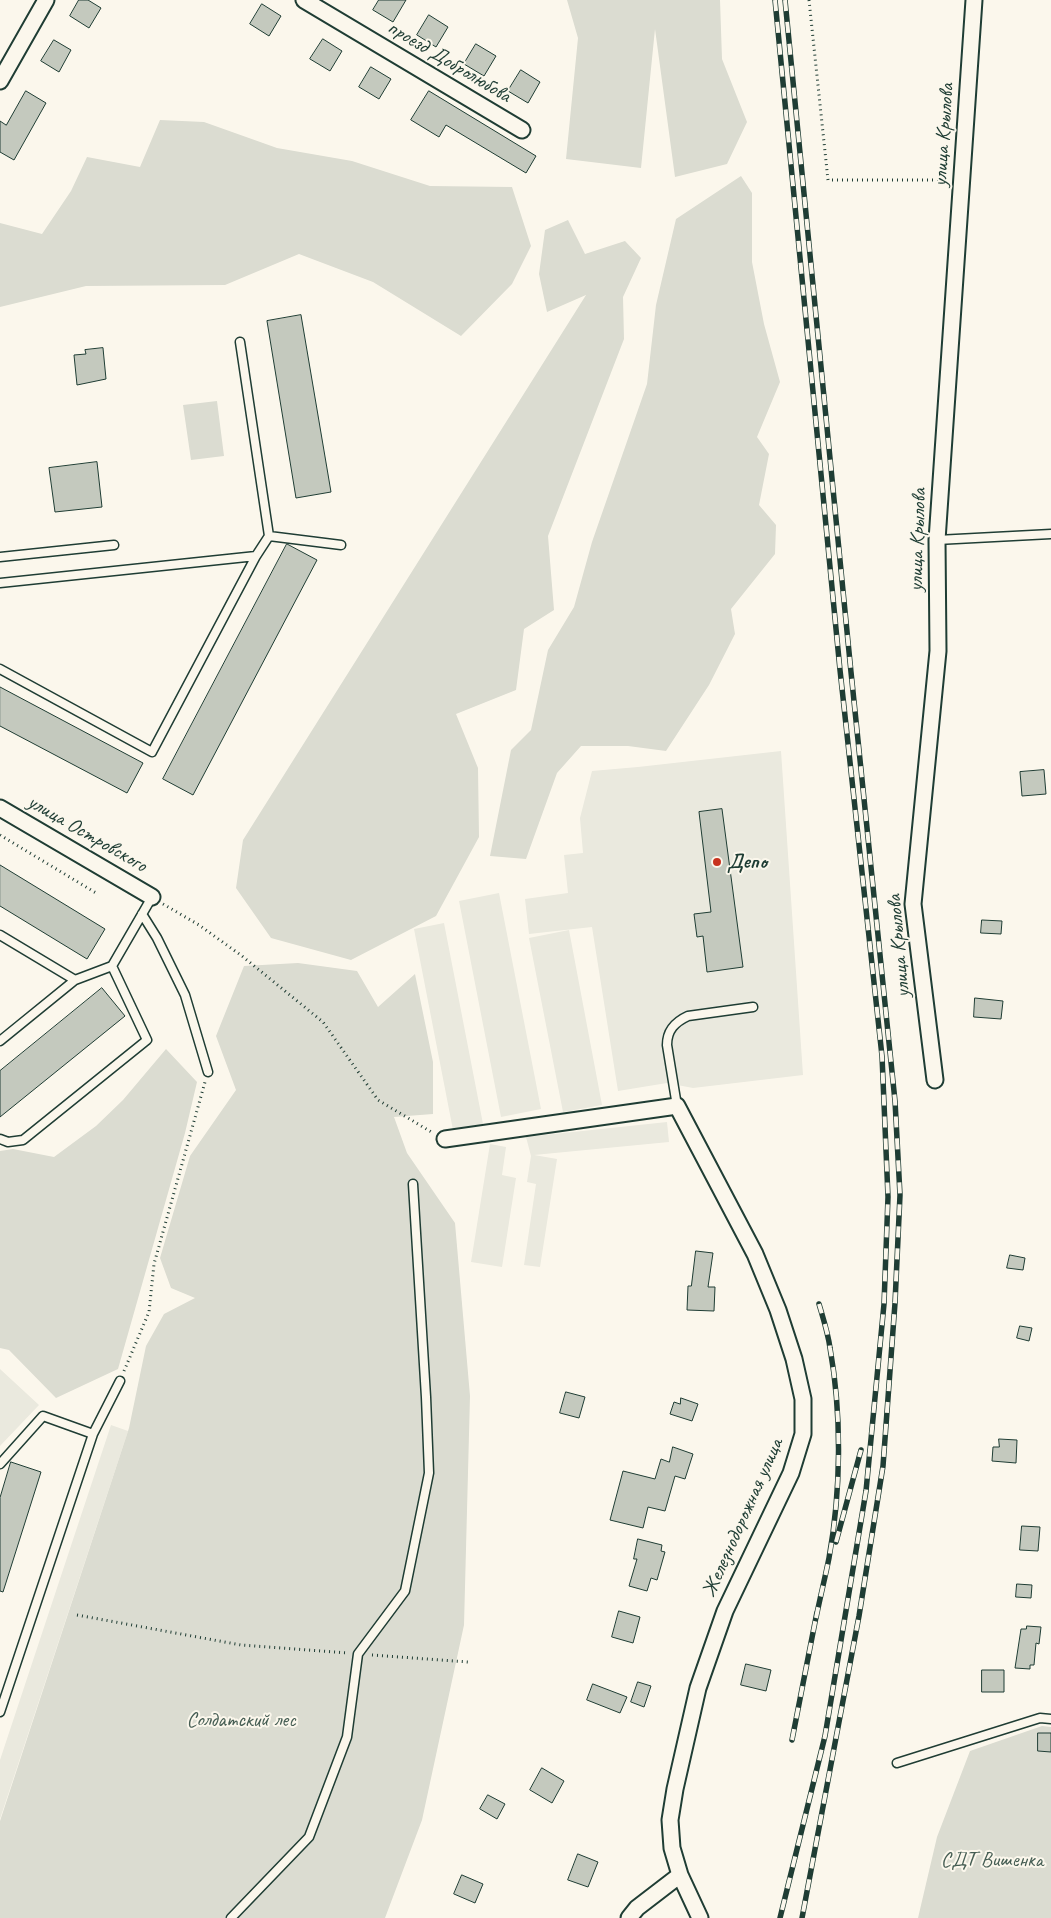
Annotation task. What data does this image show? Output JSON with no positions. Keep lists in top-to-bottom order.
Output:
{
  "streets": {
    "street": [
      "проезд Добролюбова",
      "улица Крылова",
      "улица Островского",
      "Железнодорожная улица"
    ]
  },
  "parks": ["Солдатский лес", "СДТ Вишенка"],
  "places": ["Депо"]
}
